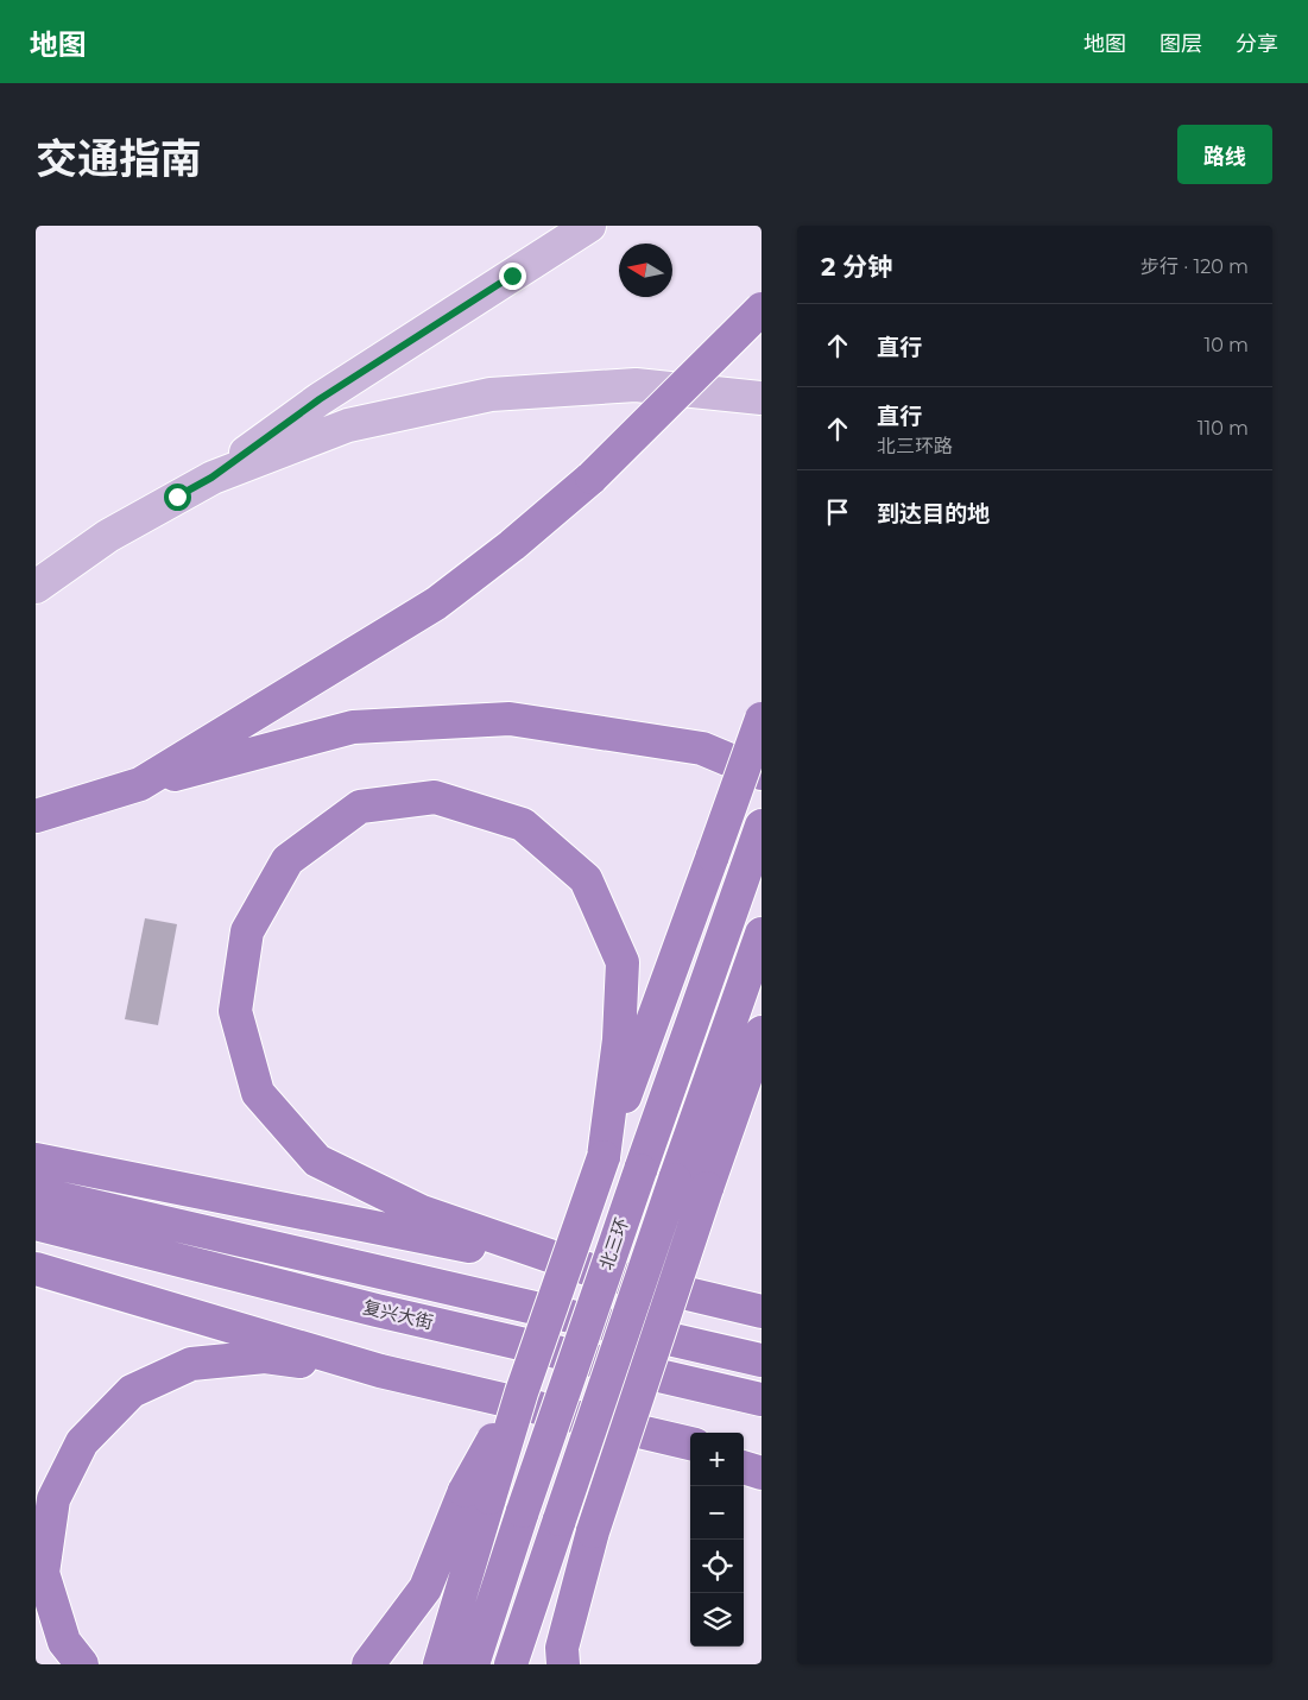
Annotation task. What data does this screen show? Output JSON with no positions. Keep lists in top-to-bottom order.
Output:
{
  "streets": {
    "highway": ["北三环", "复兴大街"]
  },
  "north": "left",
  "page": {
    "header": "地图",
    "nav": ["地图", "图层", "分享"],
    "title": "交通指南",
    "buttons": "路线",
    "heading": ["2 分钟", "步行 · 120 m"],
    "list": [
      ["直行", "10 m"],
      ["直行", "北三环路", "110 m"],
      "到达目的地"
    ],
    "map_buttons": ["+", "−"]
  }
}
